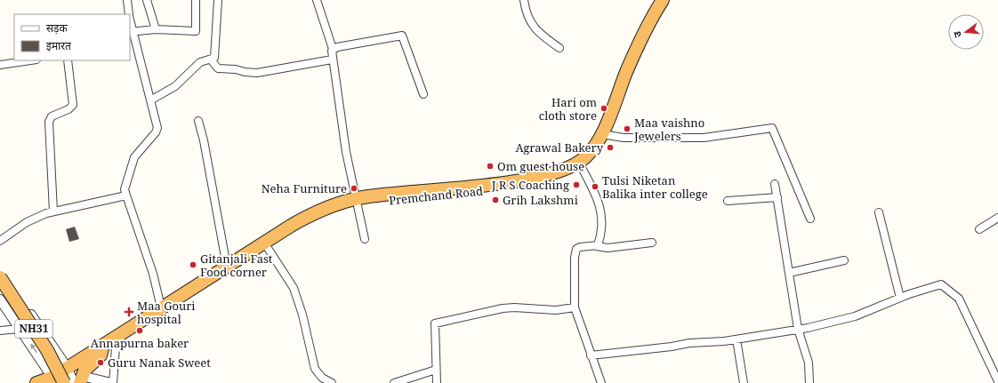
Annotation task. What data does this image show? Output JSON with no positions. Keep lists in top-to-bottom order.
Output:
{
  "streets": {
    "highway": ["Premchand Road", "NH31"]
  },
  "places": {
    "other": [
      "Hari om cloth store",
      "Maa vaishno Jewelers",
      "Agrawal Bakery",
      "Om guest house",
      "J R S Coaching",
      "Tulsi Niketan Balika inter college",
      "Neha Furniture",
      "Grih Lakshmi",
      "Gitanjali Fast Food corner",
      "Annapurna baker",
      "Guru Nanak Sweet"
    ],
    "health": ["Maa Gouri hospital"]
  },
  "legend": ["सड़क", "इमारत"],
  "north": "left"
}
